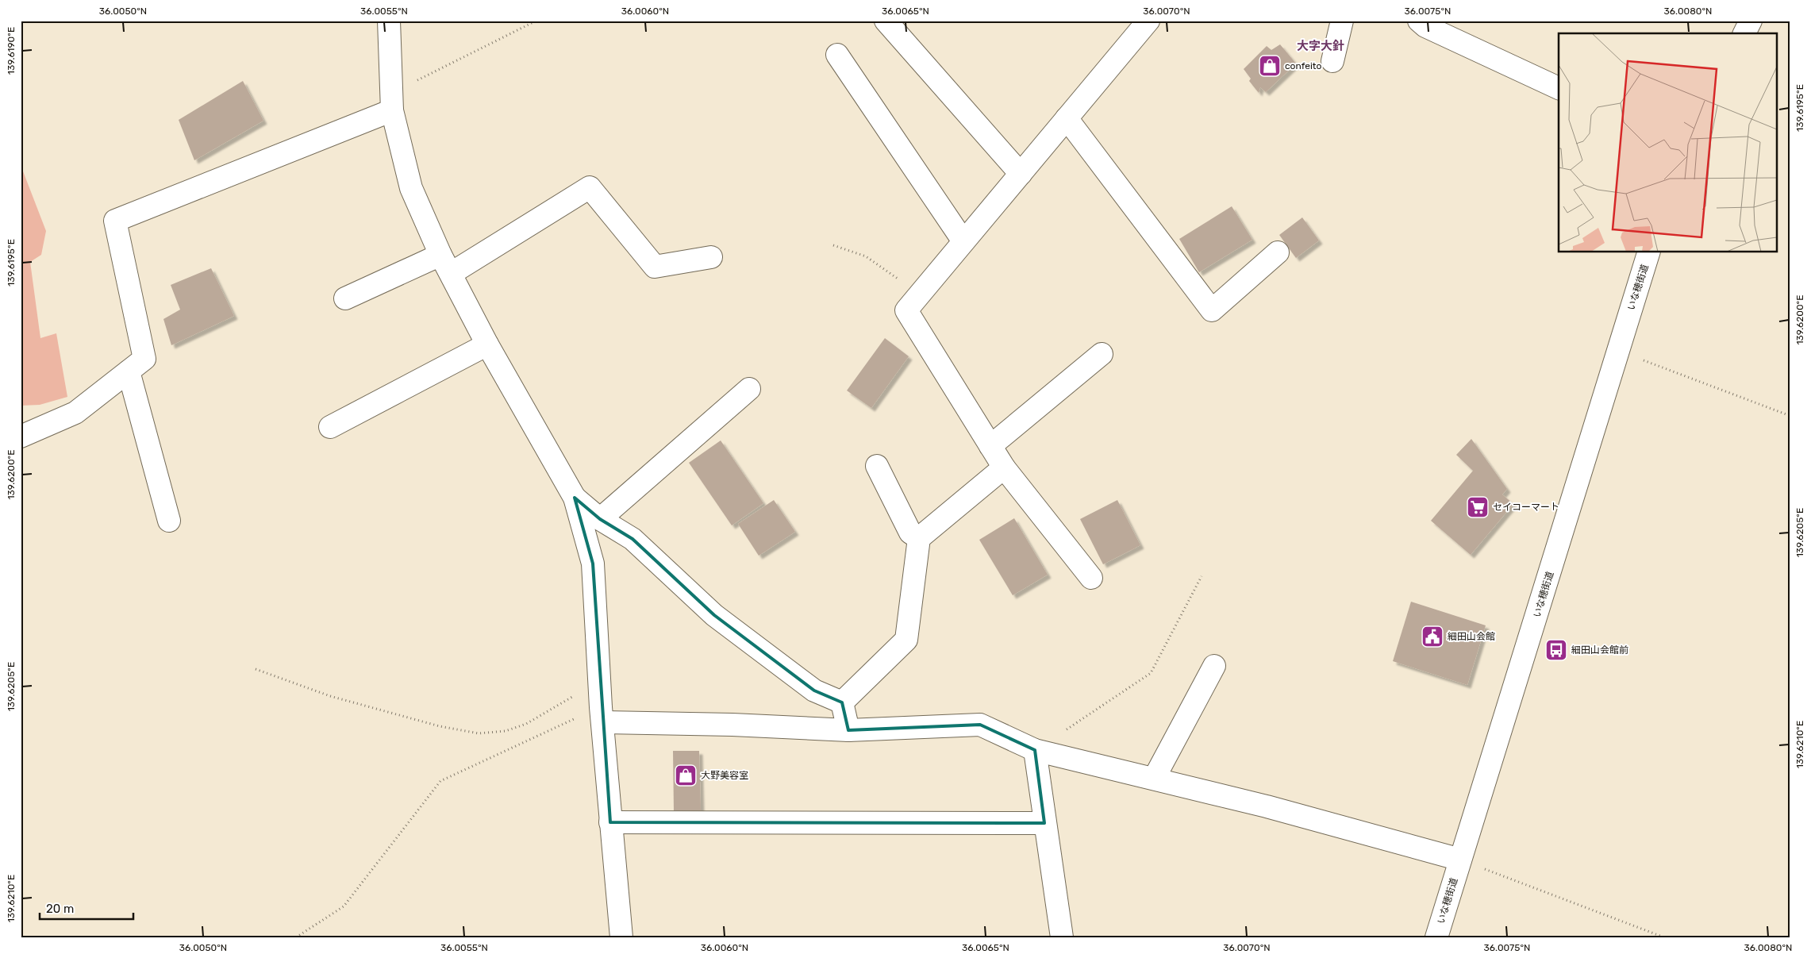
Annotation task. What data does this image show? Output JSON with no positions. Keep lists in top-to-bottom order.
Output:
{
  "streets": {
    "street": ["いな穂街道"]
  },
  "districts": ["大字大針"],
  "places": {
    "shop": ["confeito", "大野美容室"],
    "supermarket": ["セイコーマート"],
    "public building": ["細田山会館"],
    "bus stop": ["細田山会館前"]
  },
  "scale_bar": "20 m",
  "coordinates": [
    "36.0050°N",
    "36.0055°N",
    "36.0060°N",
    "36.0065°N",
    "36.0070°N",
    "36.0075°N",
    "36.0080°N",
    "139.6190°E",
    "139.6195°E",
    "139.6200°E",
    "139.6205°E",
    "139.6210°E"
  ]
}
